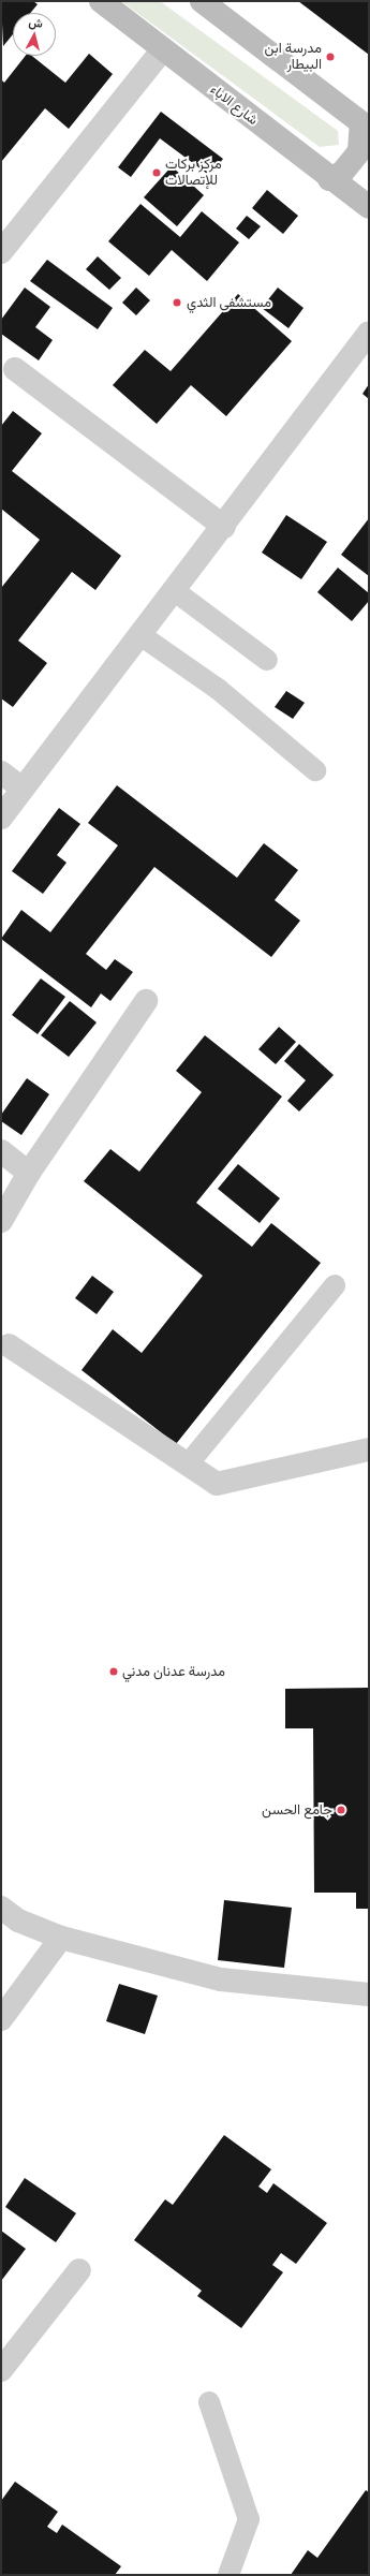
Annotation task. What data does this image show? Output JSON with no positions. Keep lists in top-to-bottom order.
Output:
{
  "streets": {
    "main road": ["شارع الاباء"]
  },
  "places": [
    "مدرسة ابن البيطار",
    "مركز بركات للإتصالات",
    "مستشفى الثدي",
    "مدرسة عدنان مدني",
    "جامع الحسن"
  ],
  "north": "top"
}
